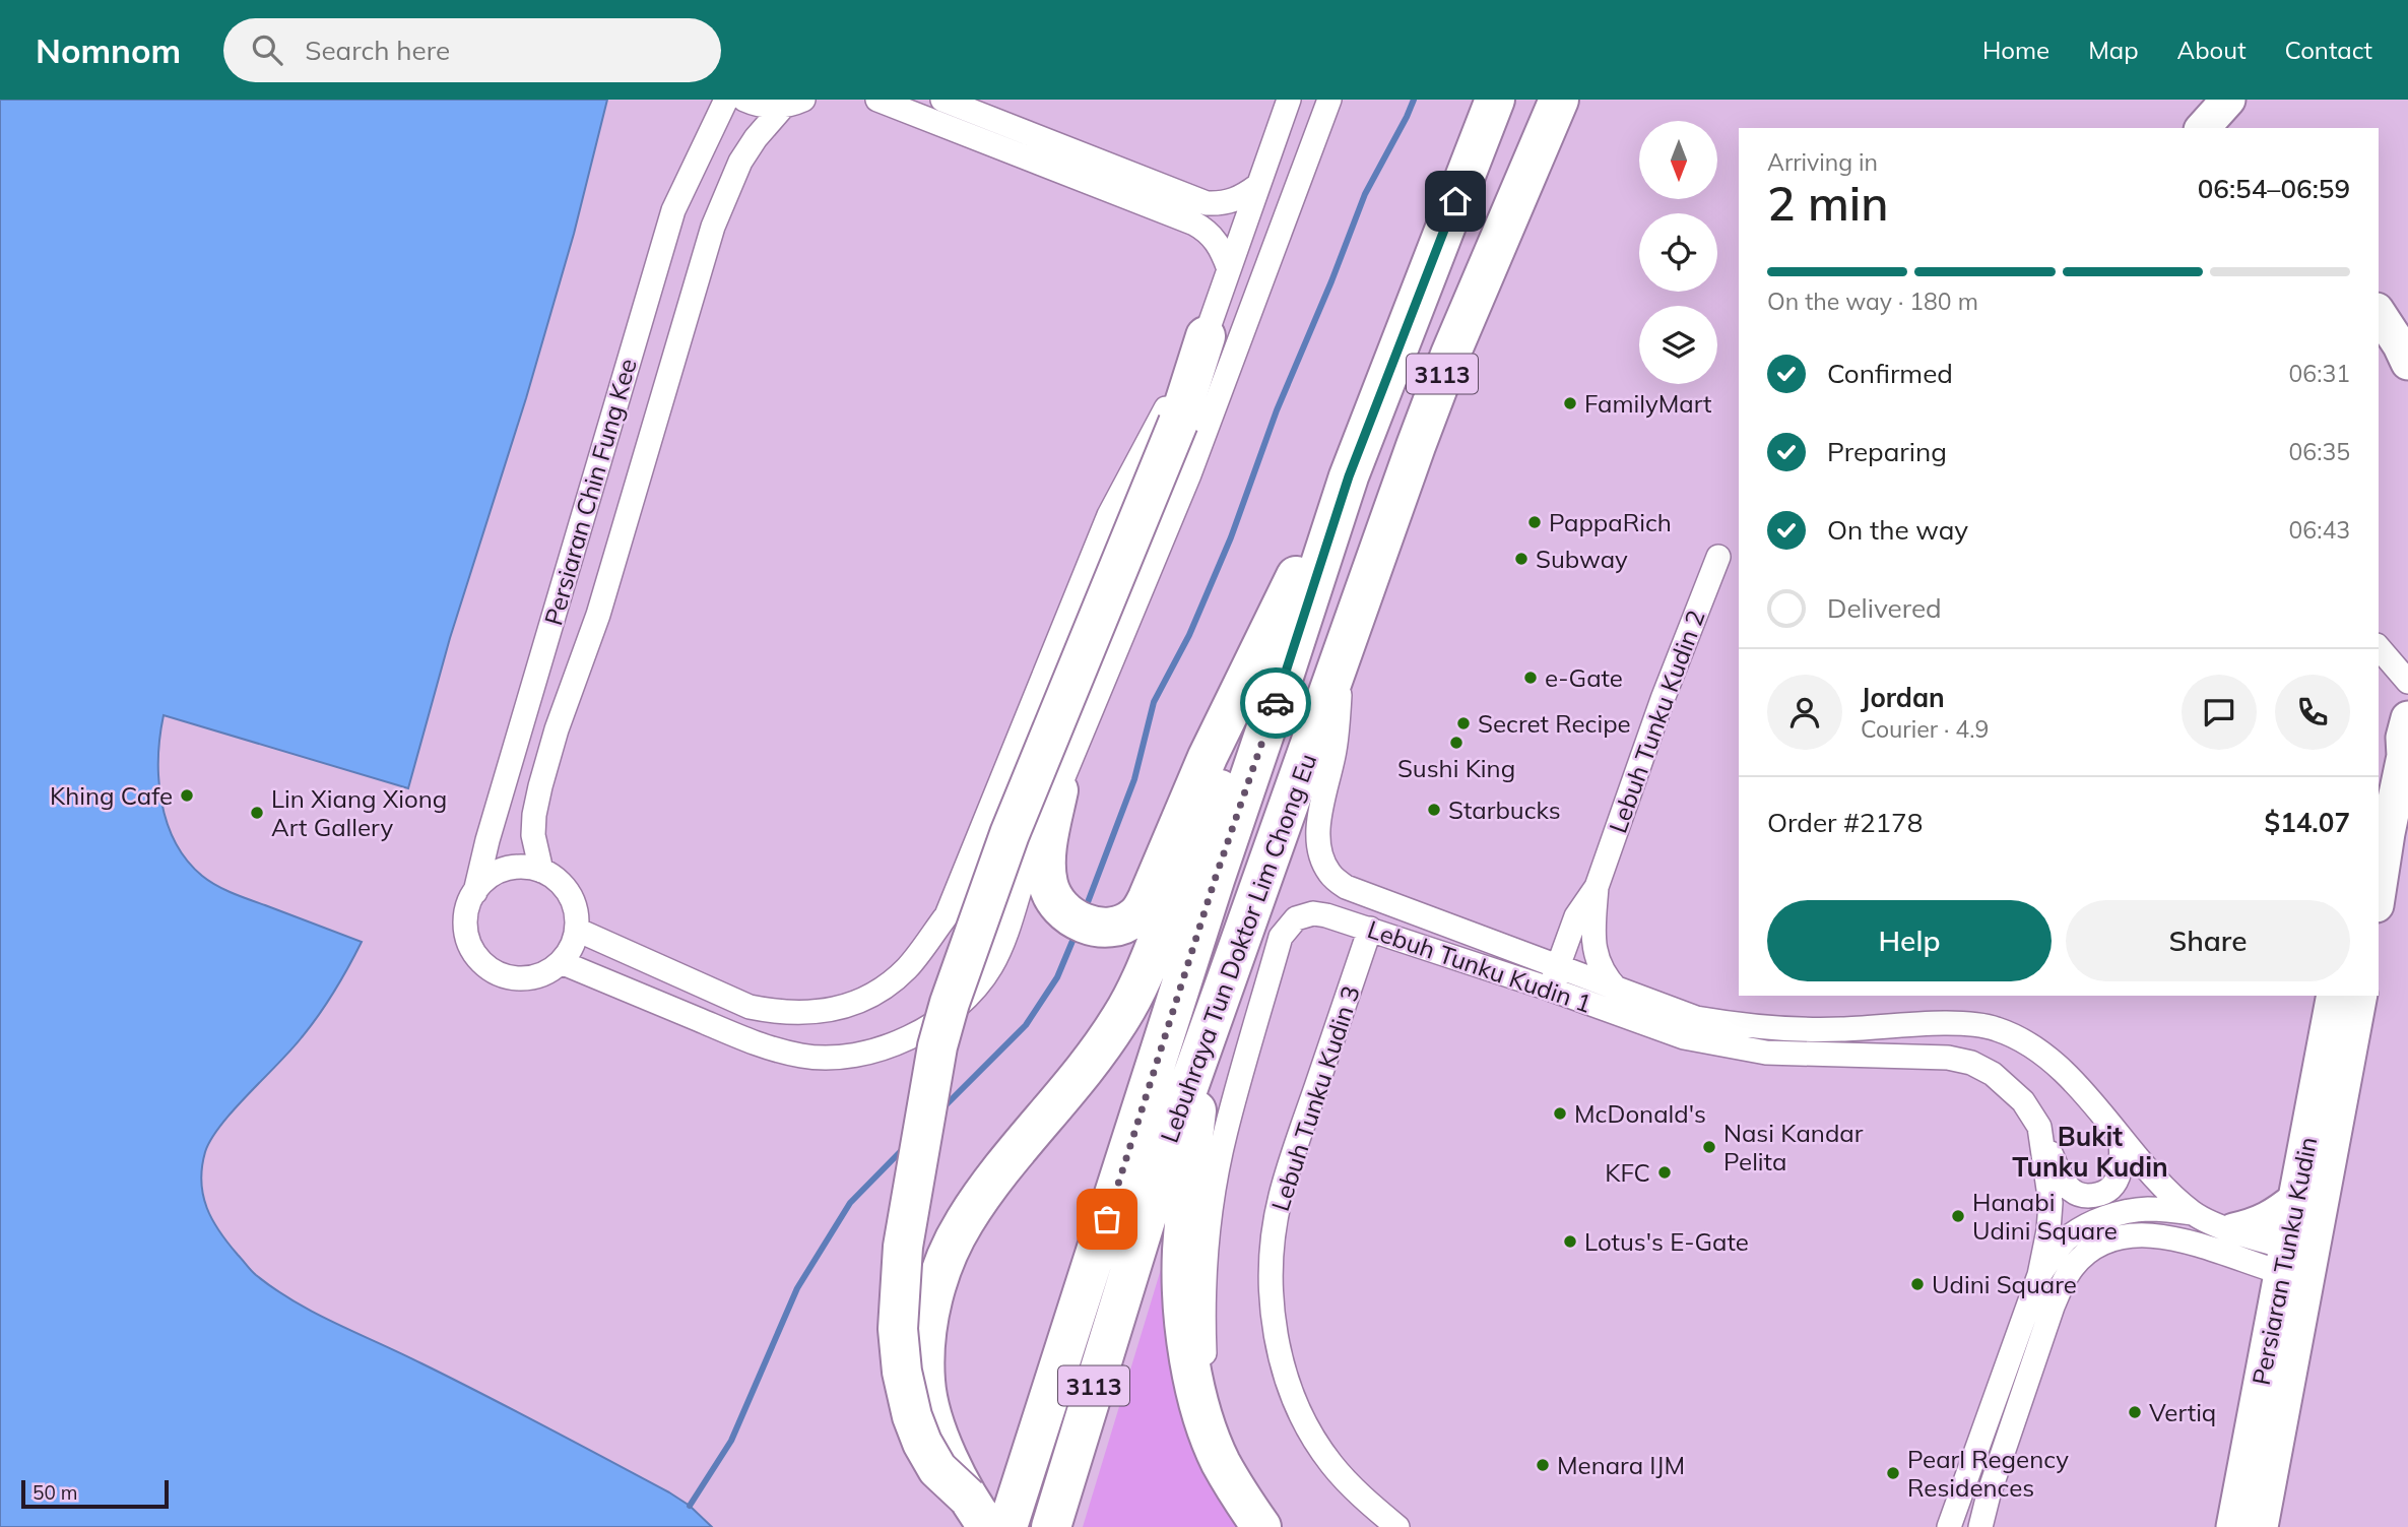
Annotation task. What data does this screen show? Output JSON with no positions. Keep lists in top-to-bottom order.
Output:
{
  "streets": {
    "highway": ["3113", "Lebuhraya Tun Doktor Lim Chong Eu"],
    "street": [
      "Persiaran Chin Fung Kee",
      "Lebuh Tunku Kudin 2",
      "Lebuh Tunku Kudin 1",
      "Lebuh Tunku Kudin 3",
      "Persiaran Tunku Kudin"
    ]
  },
  "crossings": [
    ["Lebuh Tunku Kudin 2", "Lebuh Tunku Kudin 1"],
    ["Lebuhraya Tun Doktor Lim Chong Eu", "Lebuh Tunku Kudin 1"],
    ["Lebuh Tunku Kudin 1", "Lebuh Tunku Kudin 3"],
    ["Lebuh Tunku Kudin 1", "Persiaran Tunku Kudin"]
  ],
  "districts": ["Bukit Tunku Kudin"],
  "places": [
    "FamilyMart",
    "PappaRich",
    "Subway",
    "e-Gate",
    "Secret Recipe",
    "Sushi King",
    "Khing Cafe",
    "Starbucks",
    "Lin Xiang Xiong Art Gallery",
    "McDonald's",
    "Nasi Kandar Pelita",
    "KFC",
    "Hanabi Udini Square",
    "Lotus's E-Gate",
    "Udini Square",
    "Vertiq",
    "Menara IJM",
    "Pearl Regency Residences"
  ],
  "scale_bar": "50 m",
  "north": "bottom",
  "page": {
    "header": "Nomnom",
    "search": "Search here",
    "nav": [
      "Home",
      "Map",
      "About",
      "Contact"
    ],
    "heading": ["2 min", "Arriving in", "06:54–06:59"],
    "panel": [
      "Jordan",
      "Courier · 4.9",
      "Order #2178",
      "$14.07"
    ],
    "bar": "On the way · 180 m",
    "list": [
      ["Confirmed", "06:31"],
      ["Preparing", "06:35"],
      ["On the way", "06:43"],
      "Delivered"
    ],
    "buttons": ["Help", "Share"],
    "scale": "50 m"
  }
}
